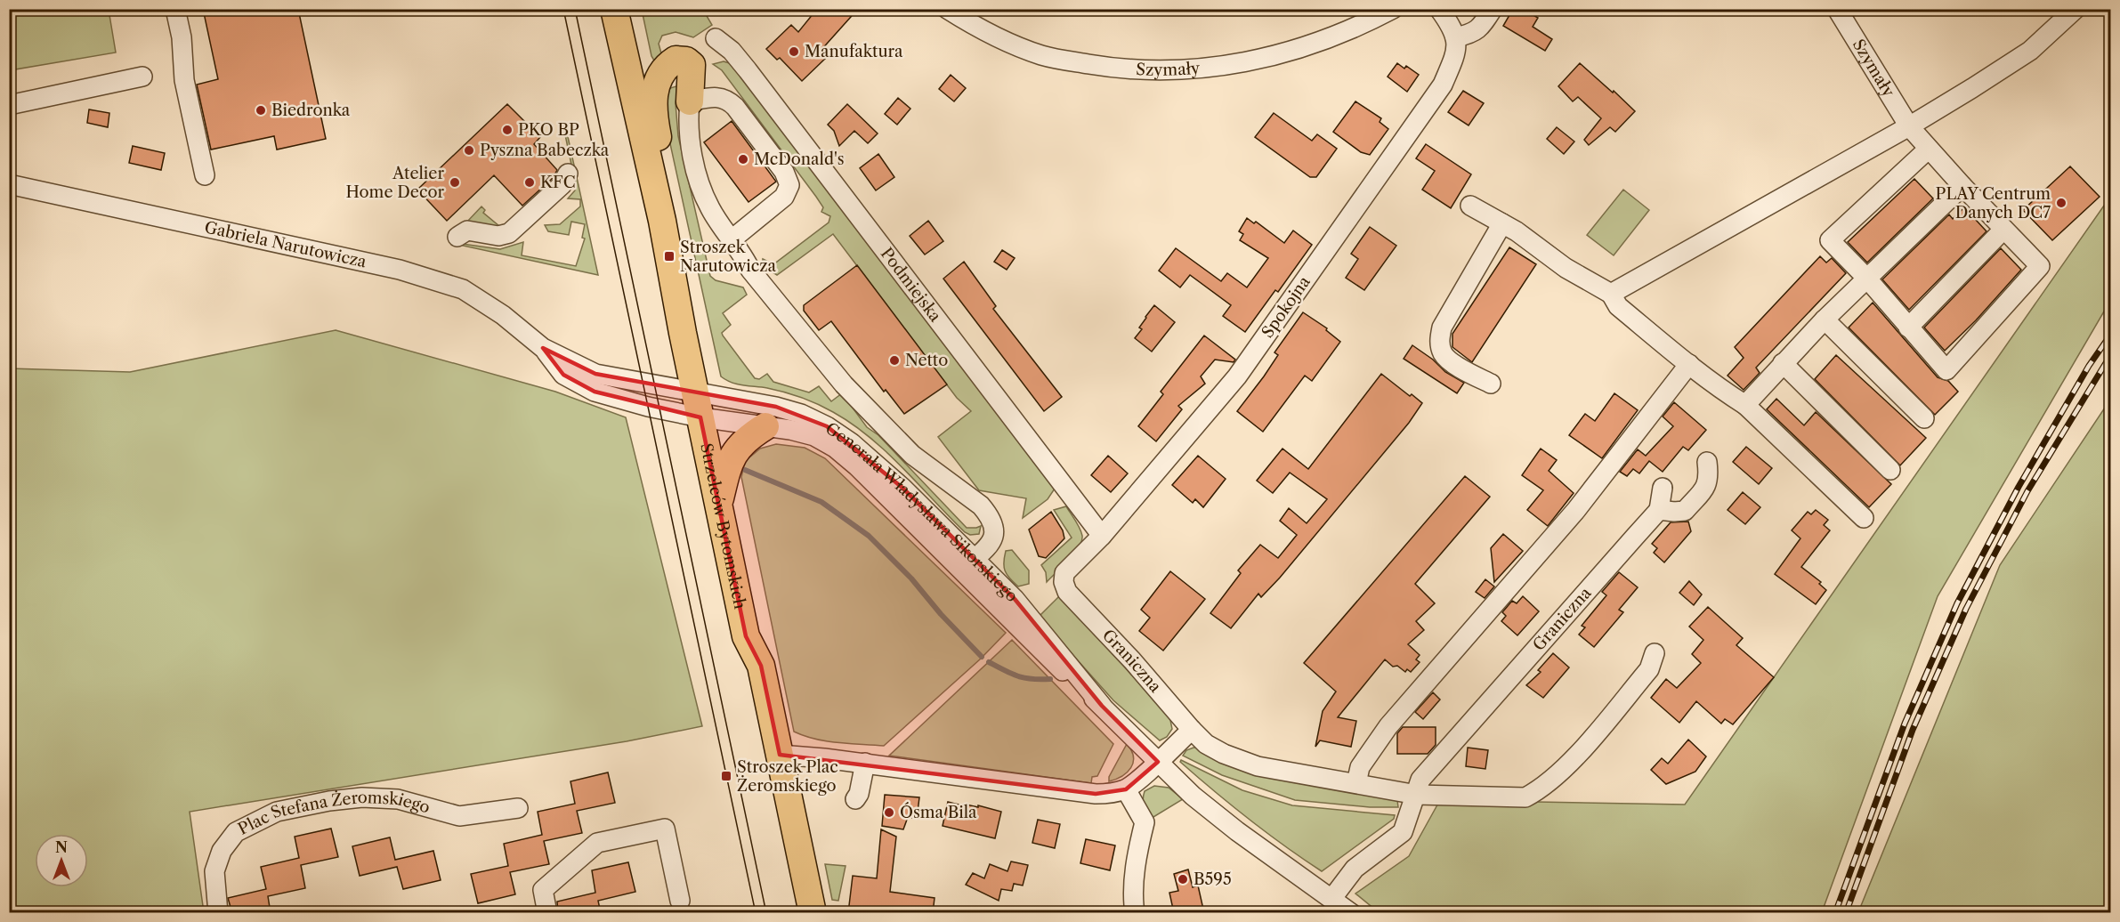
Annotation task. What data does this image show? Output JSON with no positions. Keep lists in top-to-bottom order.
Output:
{
  "streets": {
    "highway": ["Strzelców Bytomskich"],
    "street": [
      "Szymały",
      "Gabriela Narutowicza",
      "Podmiejska",
      "Spokojna",
      "Generała Władysława Sikorskiego",
      "Graniczna",
      "Plac Stefana Żeromskiego"
    ]
  },
  "crossings": [
    ["Gabriela Narutowicza", "Generała Władysława Sikorskiego"],
    ["Gabriela Narutowicza", "Strzelców Bytomskich"],
    ["Podmiejska", "Spokojna"],
    ["Spokojna", "Graniczna"],
    ["Generała Władysława Sikorskiego", "Strzelców Bytomskich"]
  ],
  "places": {
    "other": [
      "Manufaktura",
      "Biedronka",
      "PKO BP",
      "Pyszna Babeczka",
      "McDonald's",
      "Atelier Home Decor",
      "KFC",
      "PLAY Centrum Danych DC7",
      "Netto",
      "Ósma Bila",
      "B595"
    ],
    "transit": ["Stroszek Narutowicza", "Stroszek Plac Żeromskiego"]
  },
  "north": "top"
}
